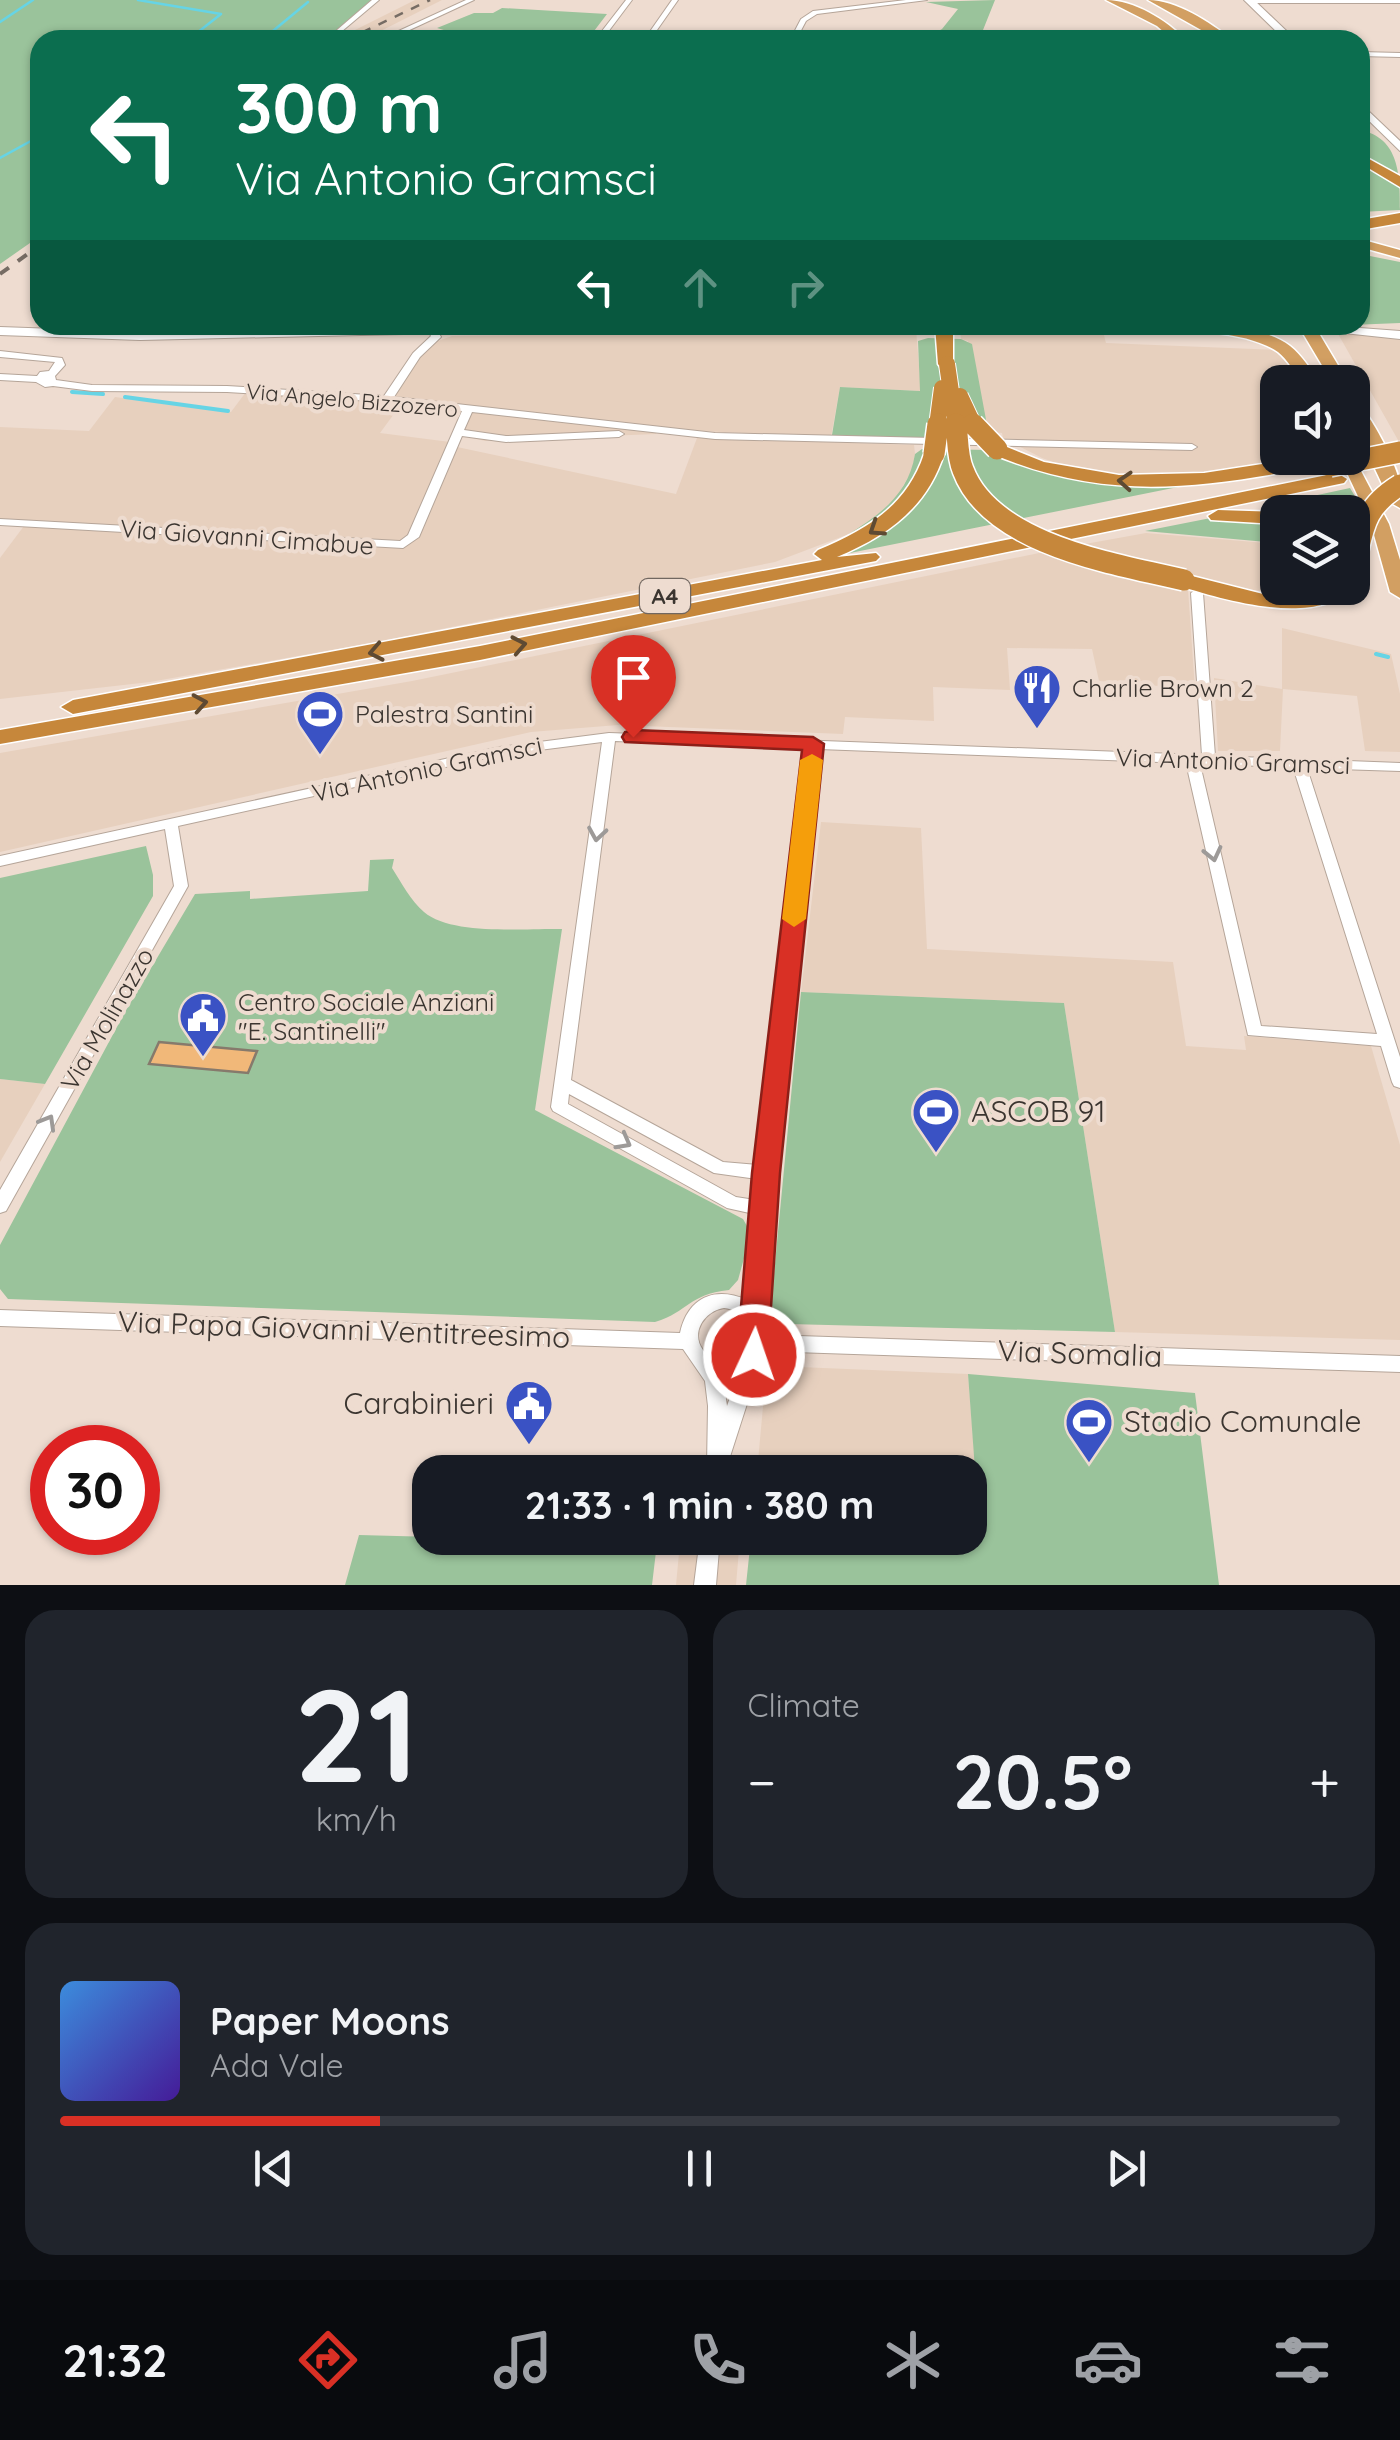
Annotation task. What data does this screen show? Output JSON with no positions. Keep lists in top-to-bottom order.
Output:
{
  "streets": {
    "highway": ["A4"],
    "street": [
      "Via Angelo Bizzozero",
      "Via Giovanni Cimabue",
      "Via Antonio Gramsci",
      "Via Molinazzo",
      "Via Papa Giovanni Ventitreesimo",
      "Via Somalia"
    ]
  },
  "crossings": [
    ["Via Angelo Bizzozero", "Via Giovanni Cimabue"],
    ["Via Antonio Gramsci", "Via Molinazzo"],
    ["Via Papa Giovanni Ventitreesimo", "Via Somalia"]
  ],
  "one_way": ["Via Molinazzo"],
  "places": {
    "restaurant": ["Charlie Brown 2"],
    "sports": ["Palestra Santini", "ASCOB 91", "Stadio Comunale"],
    "public building": ["Centro Sociale Anziani \"E. Santinelli\"", "Carabinieri"]
  },
  "page": {
    "turn": ["300 m", "Via Antonio Gramsci"],
    "limit": "30",
    "trip": "21:33 · 1 min · 380 m",
    "tile": [
      ["21", "km/h"],
      "Climate"
    ],
    "heat": ["−", "20.5°", "+"],
    "song": ["Paper Moons", "Ada Vale"],
    "tabs": "21:32"
  }
}
